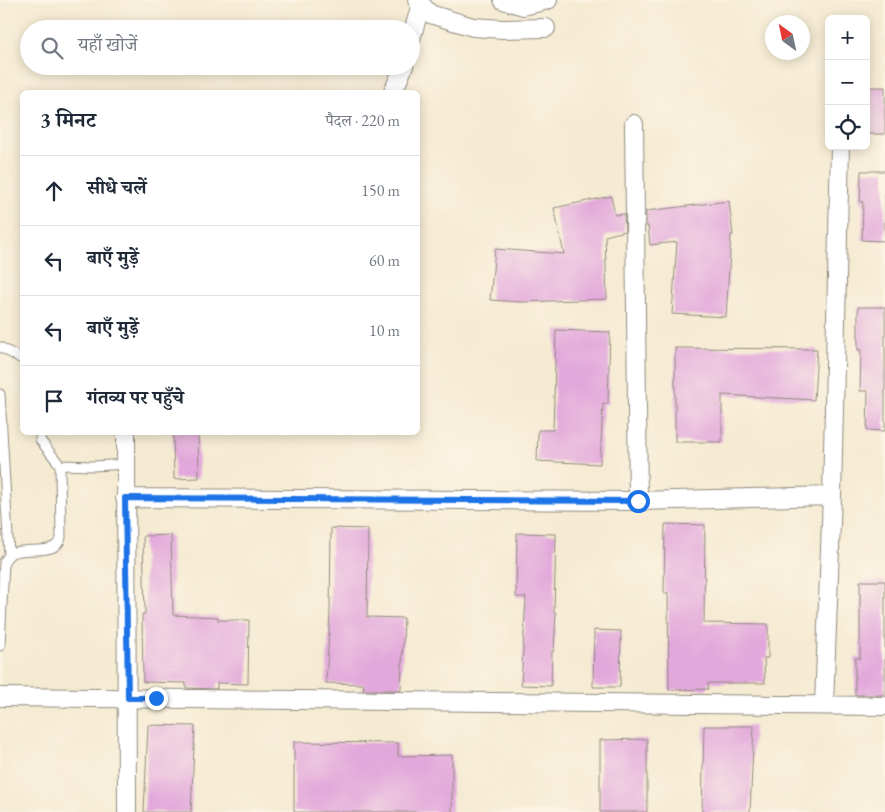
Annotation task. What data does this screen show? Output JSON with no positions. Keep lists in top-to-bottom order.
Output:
{
  "north": "top left",
  "page": {
    "map_buttons": ["+", "−"],
    "search": "यहाँ खोजें",
    "heading": ["3 मिनट", "पैदल · 220 m"],
    "list": [
      ["सीधे चलें", "150 m"],
      ["बाएँ मुड़ें", "60 m"],
      ["बाएँ मुड़ें", "10 m"],
      "गंतव्य पर पहुँचे"
    ]
  }
}
